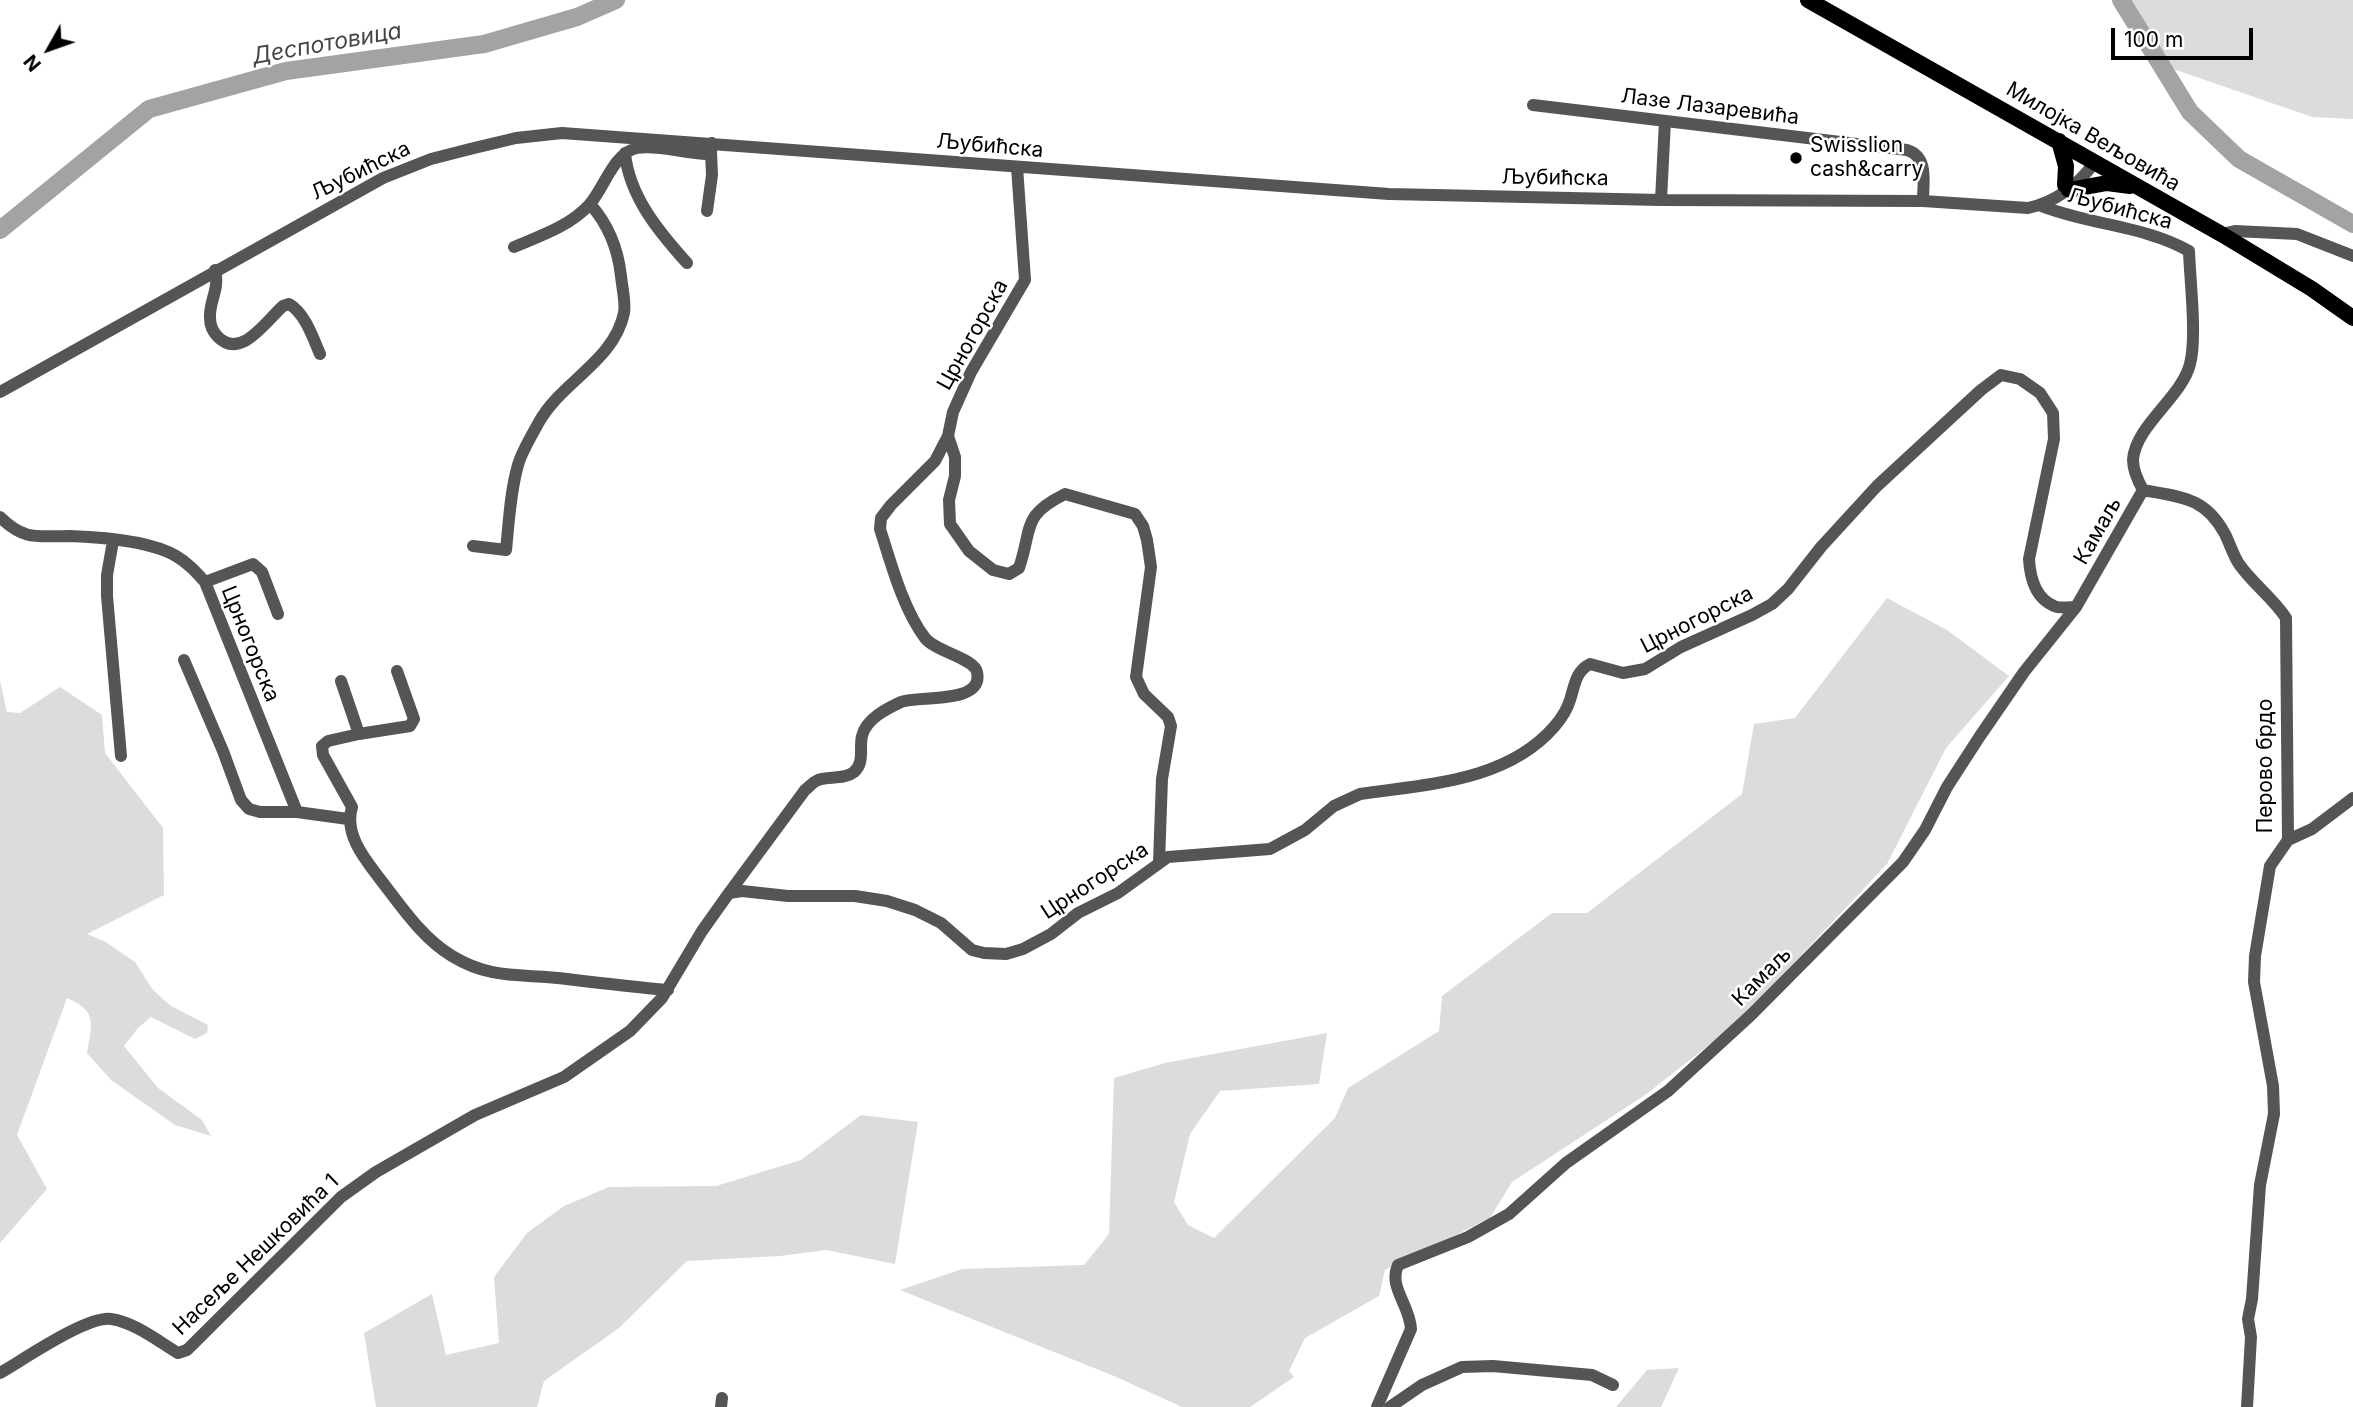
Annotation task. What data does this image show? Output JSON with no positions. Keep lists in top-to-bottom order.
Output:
{
  "streets": {
    "main road": ["Милојка Вељовића"],
    "street": [
      "Лазе Лазаревића",
      "Љубићска",
      "Црногорска",
      "Камаљ",
      "Перово брдо",
      "Насеље Нешковића 1"
    ]
  },
  "crossings": [
    ["Лазе Лазаревића", "Љубићска"],
    ["Милојка Вељовића", "Љубићска"],
    ["Љубићска", "Црногорска"],
    ["Љубићска", "Камаљ"],
    ["Љубићска", "Перово брдо"],
    ["Црногорска", "Камаљ"],
    ["Камаљ", "Перово брдо"]
  ],
  "water": ["Деспотовица"],
  "places": ["Swisslion cash&carry"],
  "scale_bar": "100 m",
  "north": "bottom left"
}
